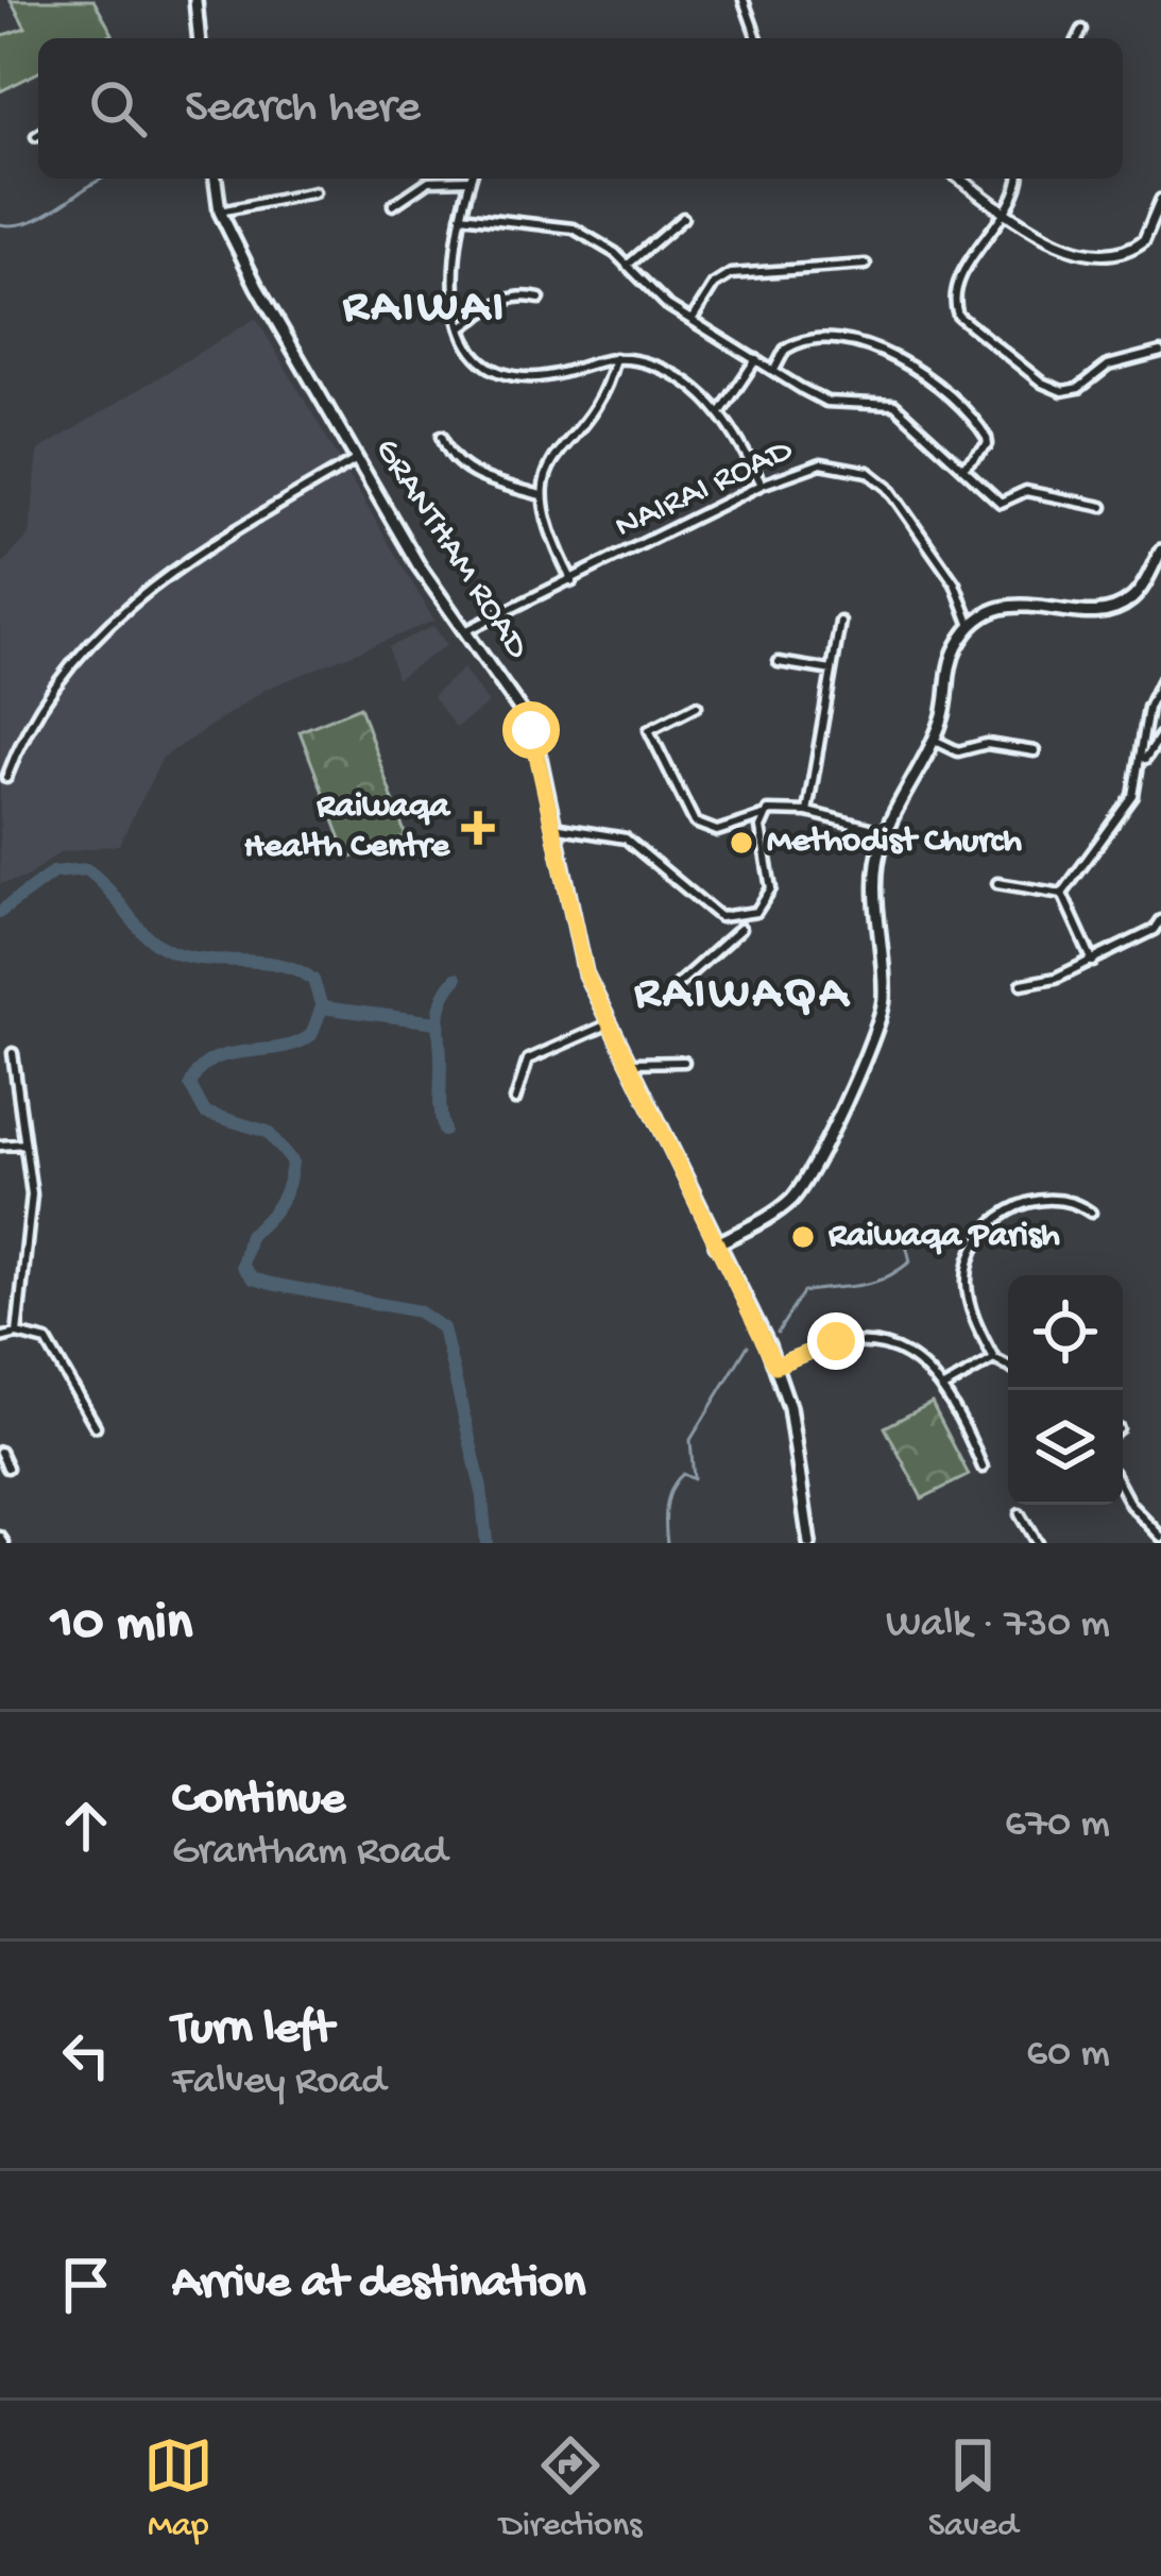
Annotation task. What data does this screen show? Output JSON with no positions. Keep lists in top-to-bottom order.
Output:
{
  "streets": {
    "main road": ["GRANTHAM ROAD"],
    "street": ["NAIRAI ROAD"]
  },
  "crossings": [
    ["NAIRAI ROAD", "GRANTHAM ROAD"]
  ],
  "districts": ["RAIWAI", "RAIWAQA"],
  "places": {
    "health": ["Raiwaqa Health Centre"],
    "other": ["Methodist Church", "Raiwaqa Parish"]
  },
  "page": {
    "search": "Search here",
    "heading": ["10 min", "Walk · 730 m"],
    "list": [
      ["Continue", "Grantham Road", "670 m"],
      ["Turn left", "Falvey Road", "60 m"],
      "Arrive at destination"
    ],
    "nav": ["Map", "Directions", "Saved"]
  }
}
